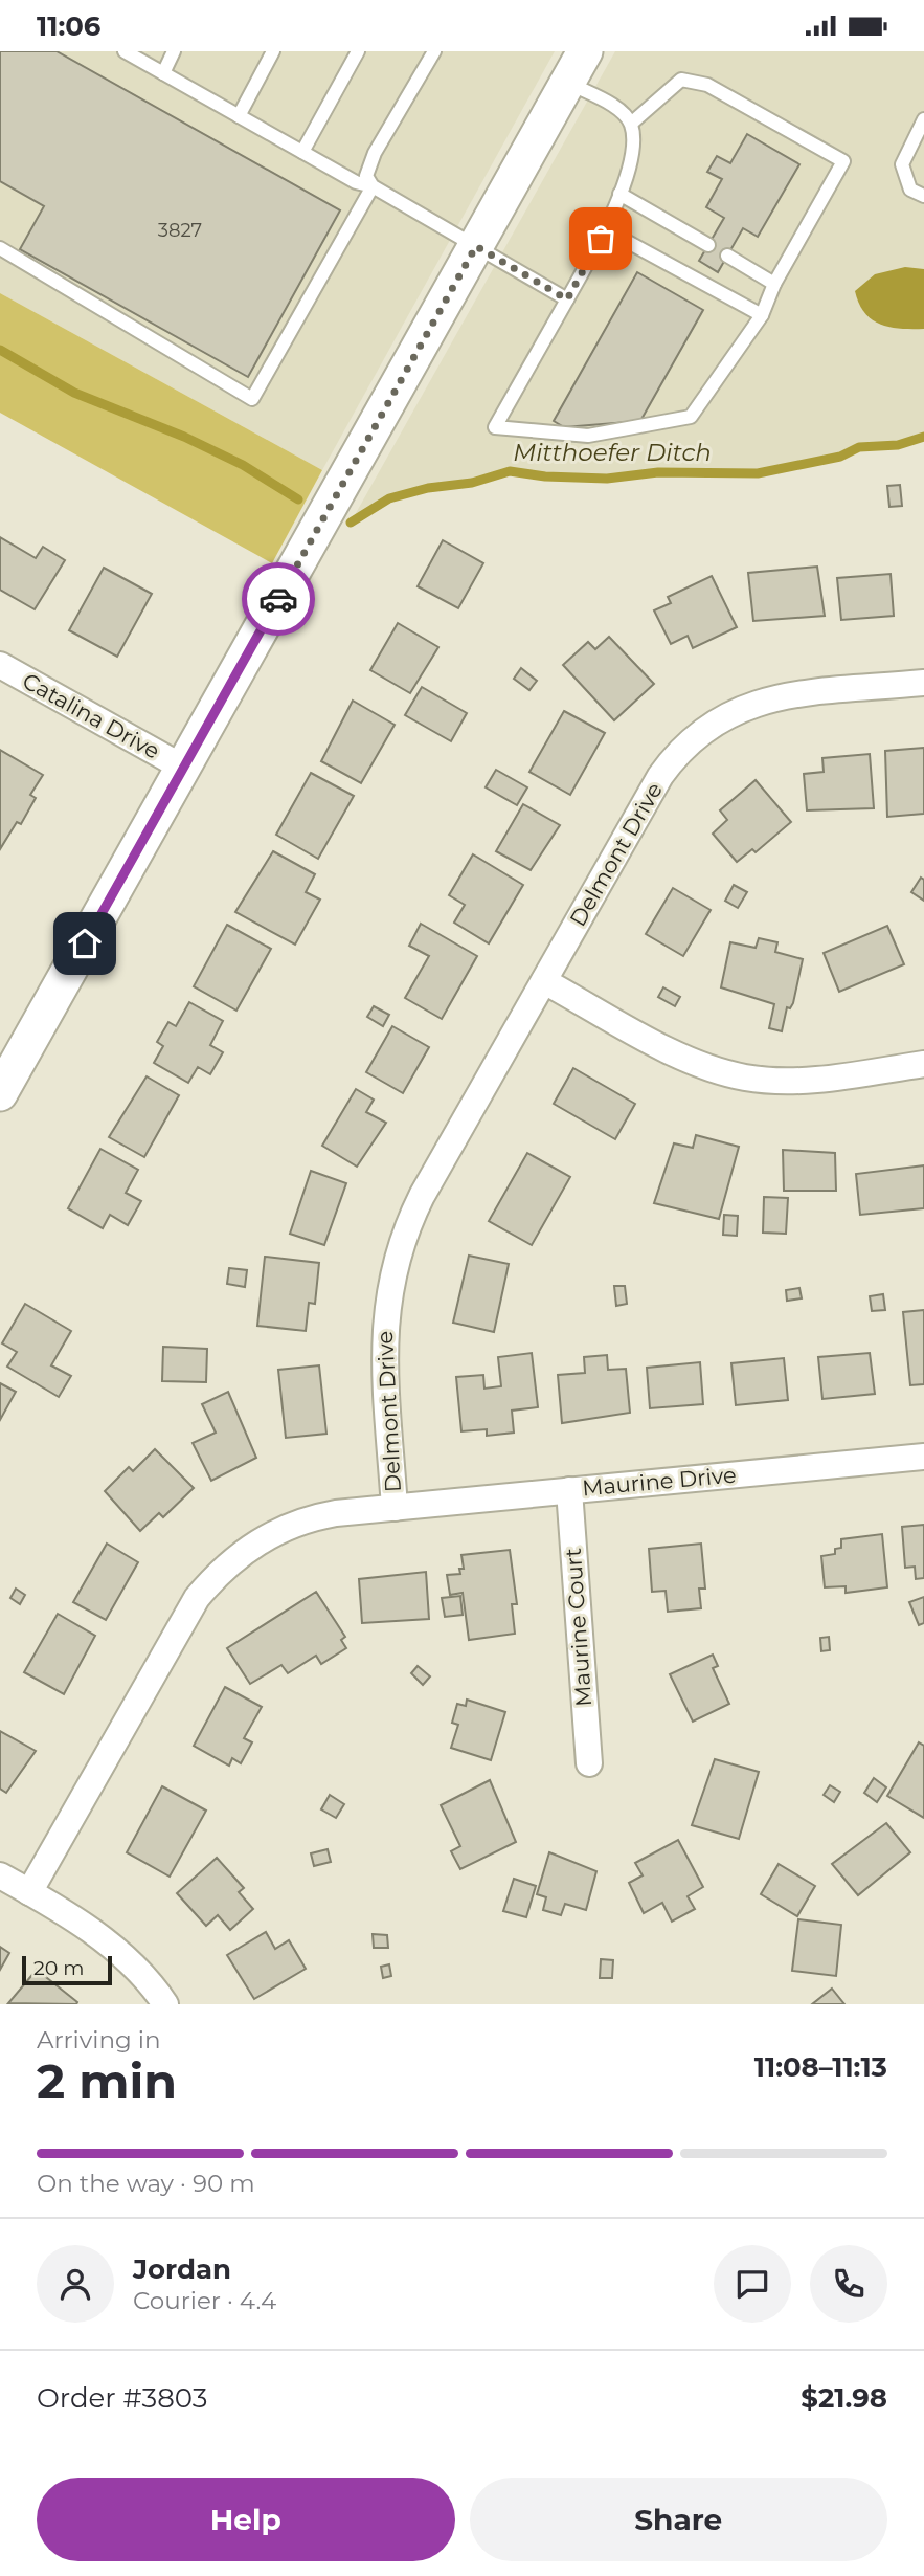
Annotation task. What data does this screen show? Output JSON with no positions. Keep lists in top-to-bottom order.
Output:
{
  "streets": {
    "street": [
      "Catalina Drive",
      "Delmont Drive",
      "Maurine Drive",
      "Maurine Court"
    ]
  },
  "crossings": [
    ["Delmont Drive", "Maurine Drive"],
    ["Maurine Drive", "Maurine Court"]
  ],
  "water": ["Mitthoefer Ditch"],
  "house_numbers": ["3827"],
  "scale_bar": "20 m",
  "page": {
    "status": "11:06",
    "scale": "20 m",
    "heading": ["2 min", "Arriving in", "11:08–11:13"],
    "panel": [
      "Jordan",
      "Courier · 4.4",
      "Order #3803",
      "$21.98"
    ],
    "bar": "On the way · 90 m",
    "buttons": ["Help", "Share"]
  }
}
